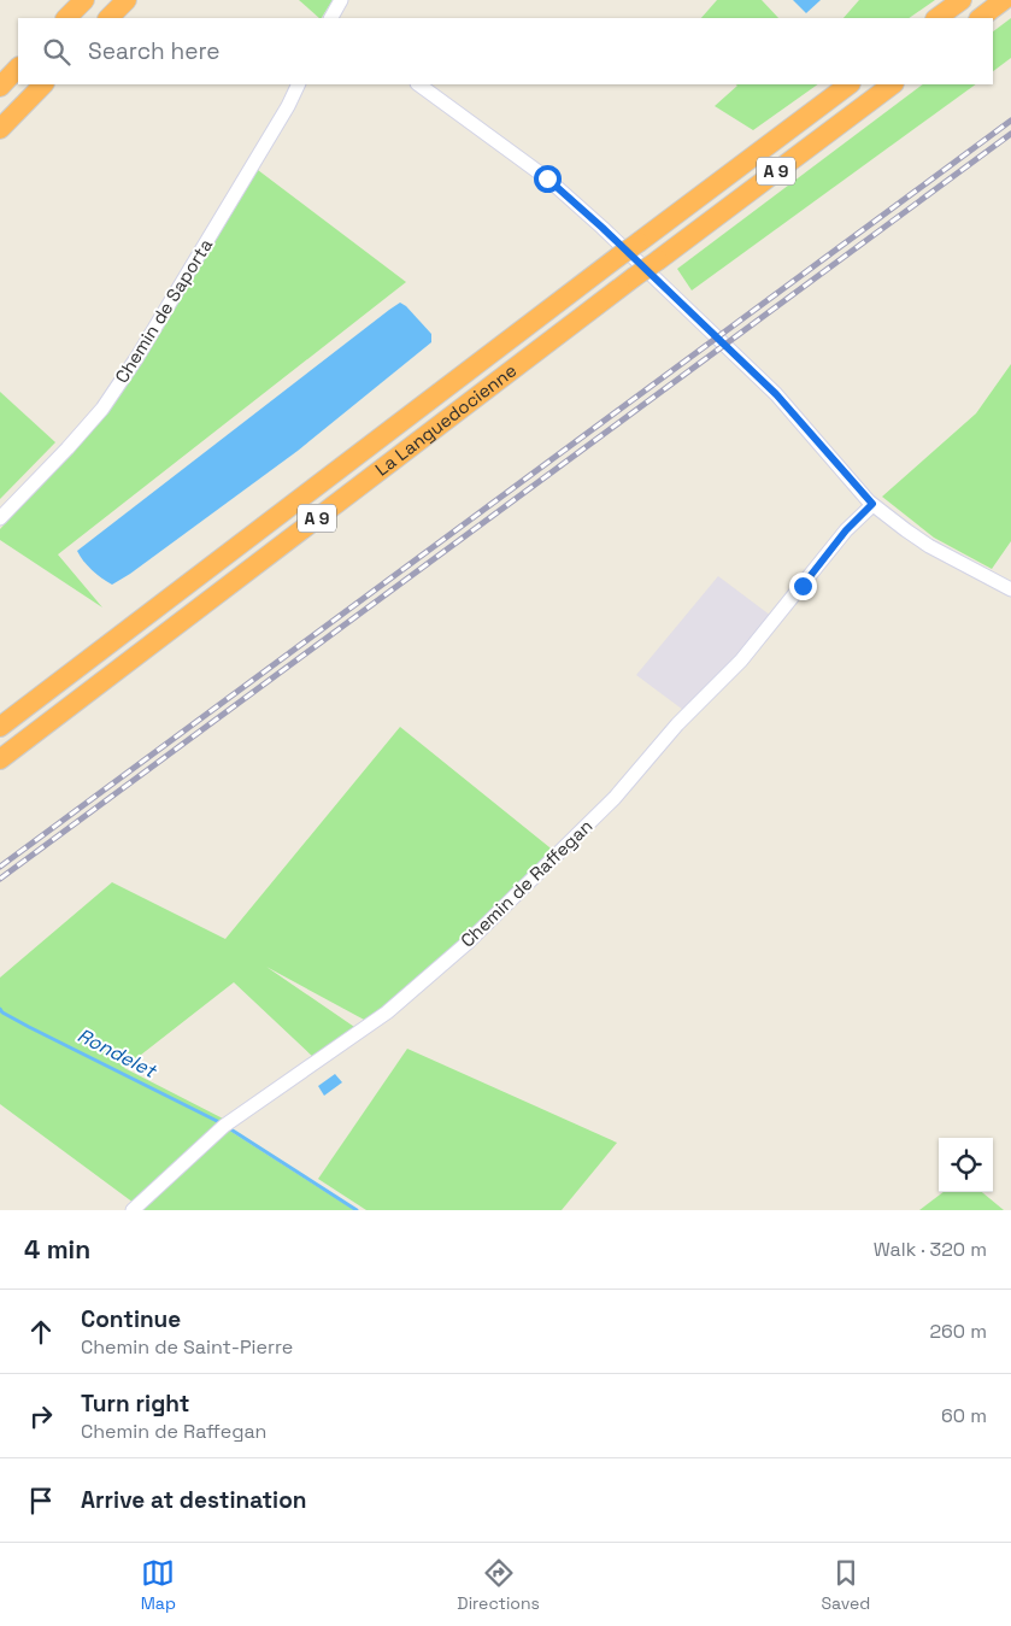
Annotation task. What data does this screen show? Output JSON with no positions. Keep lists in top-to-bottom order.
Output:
{
  "streets": {
    "highway": ["A 9", "La Languedocienne"],
    "street": ["Chemin de Saporta", "Chemin de Raffegan"]
  },
  "water": ["Rondelet"],
  "page": {
    "search": "Search here",
    "heading": ["4 min", "Walk · 320 m"],
    "list": [
      ["Continue", "Chemin de Saint-Pierre", "260 m"],
      ["Turn right", "Chemin de Raffegan", "60 m"],
      "Arrive at destination"
    ],
    "nav": ["Map", "Directions", "Saved"]
  }
}
